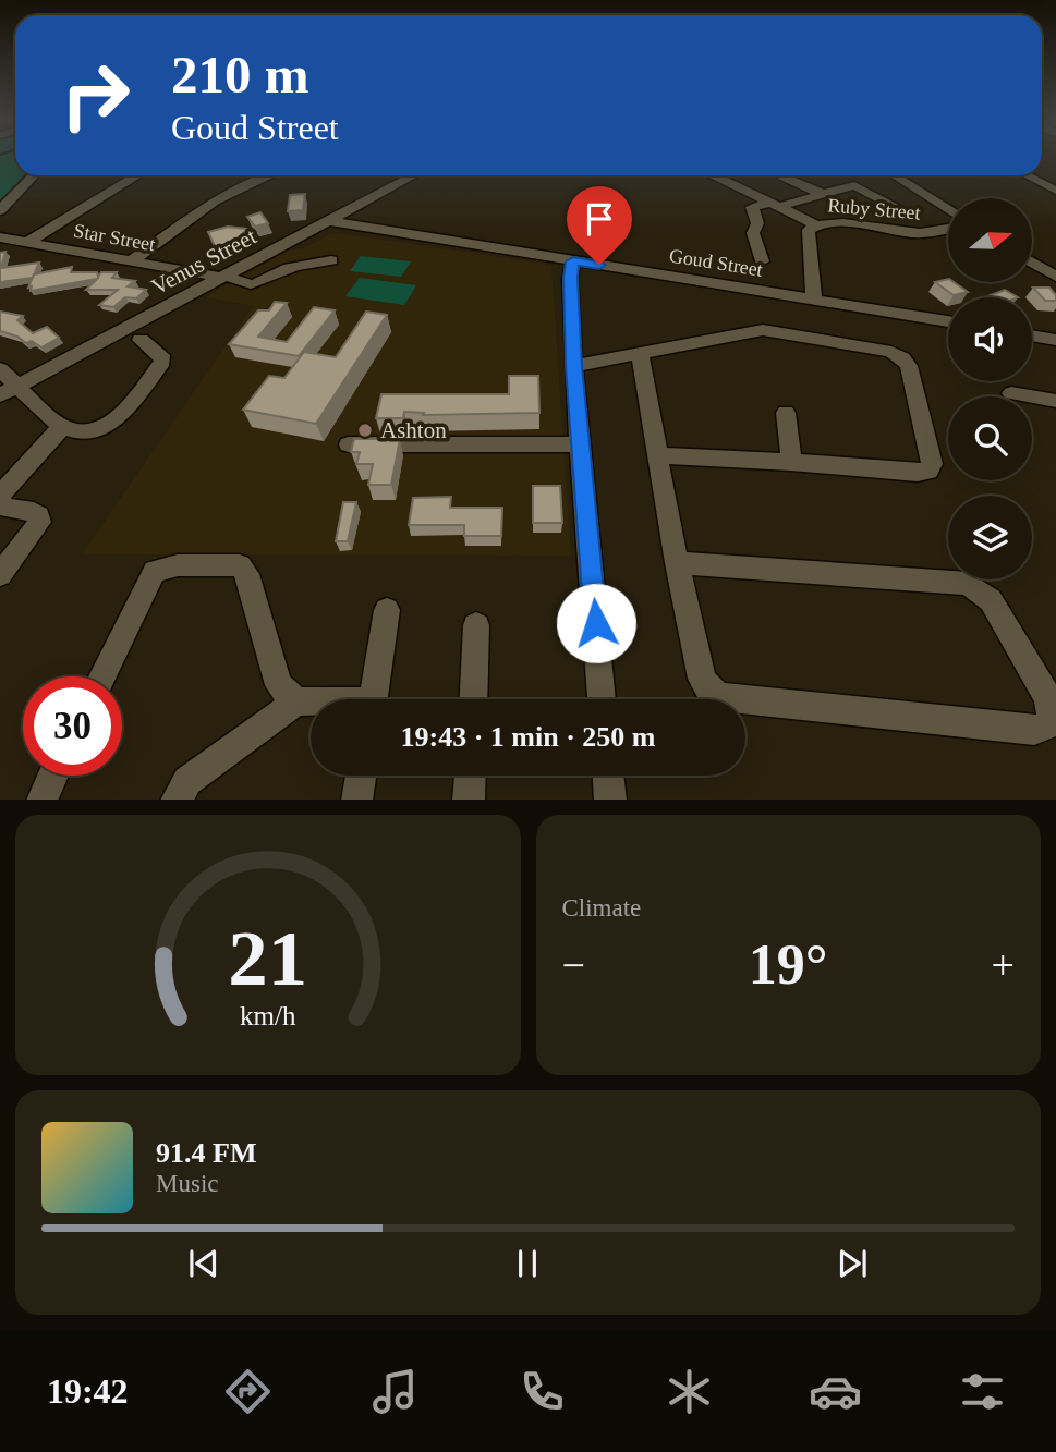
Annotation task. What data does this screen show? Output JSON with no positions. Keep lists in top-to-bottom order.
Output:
{
  "streets": {
    "street": [
      "Ruby Street",
      "Star Street",
      "Venus Street",
      "Goud Street"
    ]
  },
  "crossings": [
    ["Ruby Street", "Goud Street"],
    ["Star Street", "Venus Street"],
    ["Venus Street", "Goud Street"]
  ],
  "places": ["Ashton"],
  "north": "right",
  "page": {
    "turn": ["210 m", "Goud Street"],
    "limit": "30",
    "trip": "19:43 · 1 min · 250 m",
    "tile": "Climate",
    "heat": ["−", "19°", "+"],
    "song": ["91.4 FM", "Music"],
    "tabs": "19:42",
    "gauge": ["21", "km/h"]
  }
}
